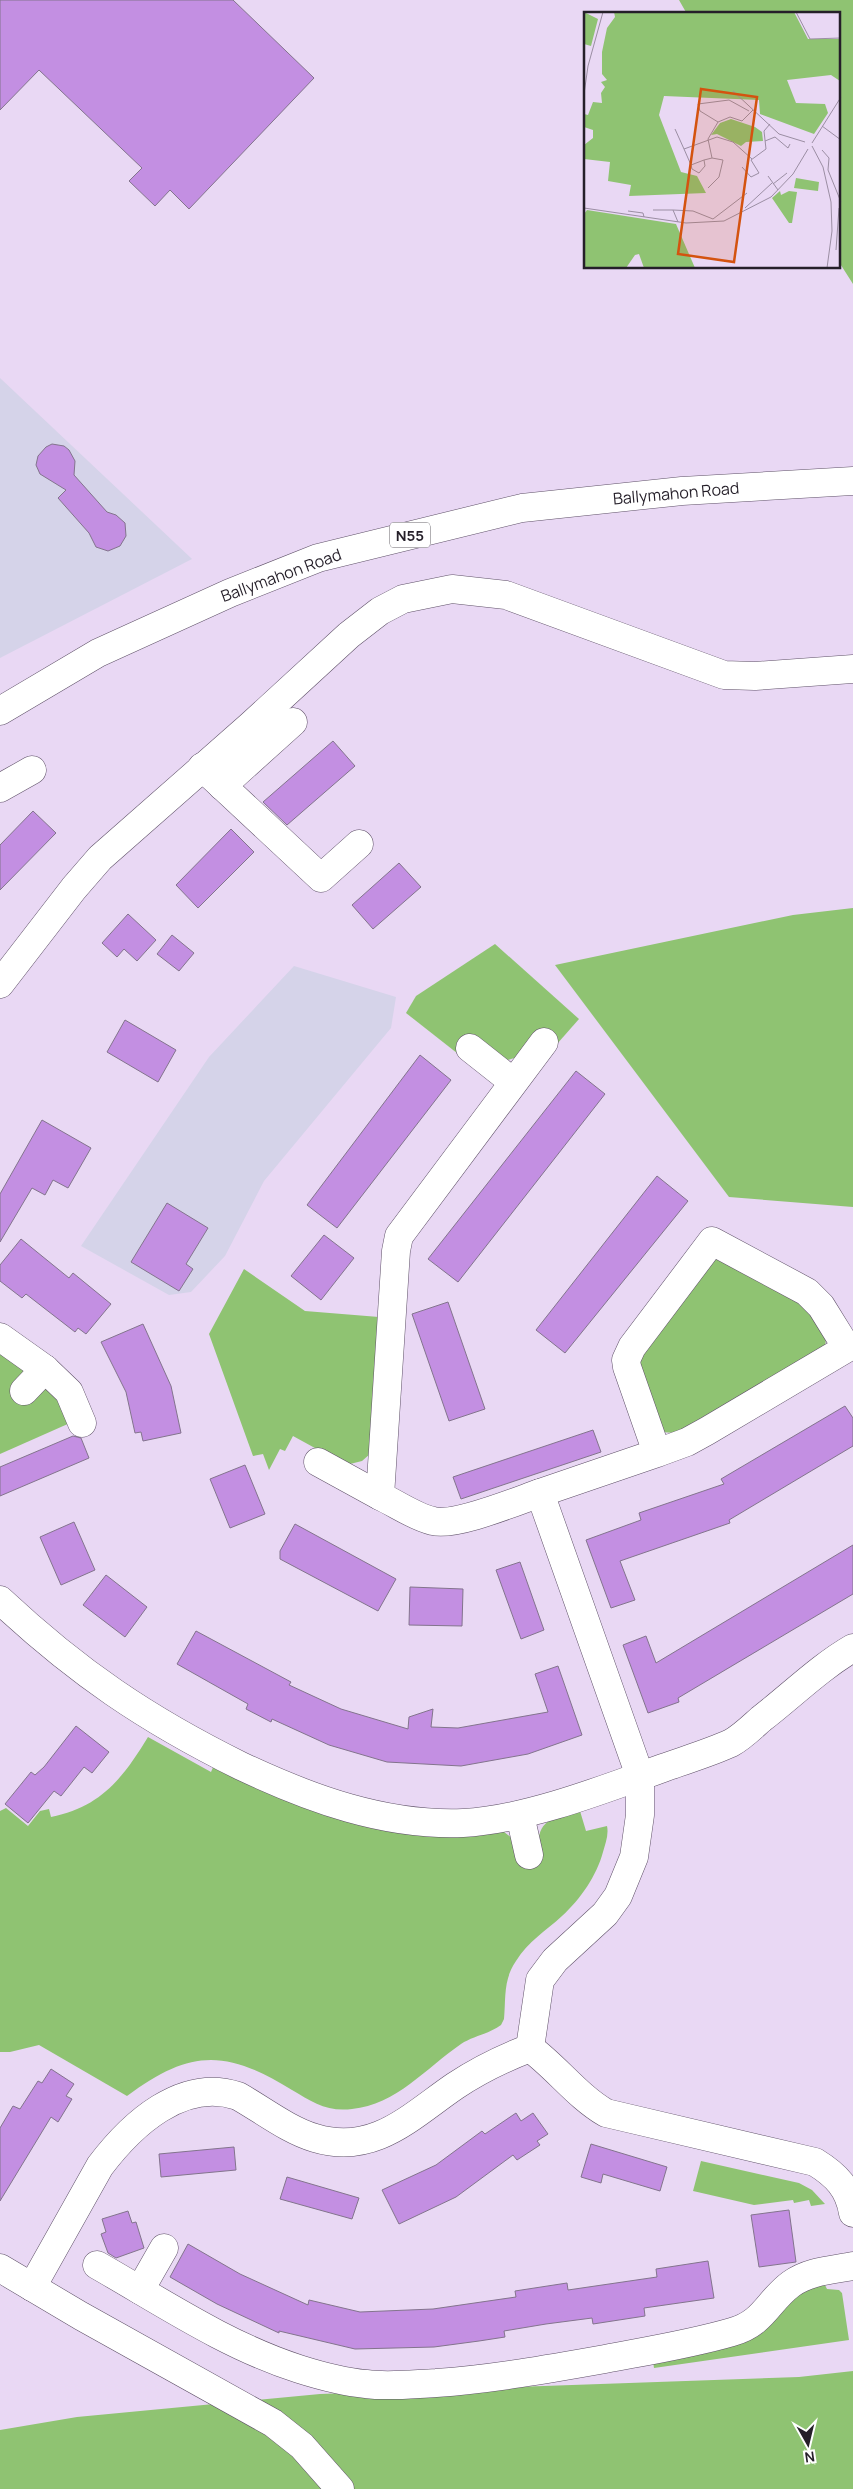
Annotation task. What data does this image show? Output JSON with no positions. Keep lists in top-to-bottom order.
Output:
{
  "streets": {
    "street": ["Ballymahon Road", "N55"]
  },
  "north": "bottom"
}
